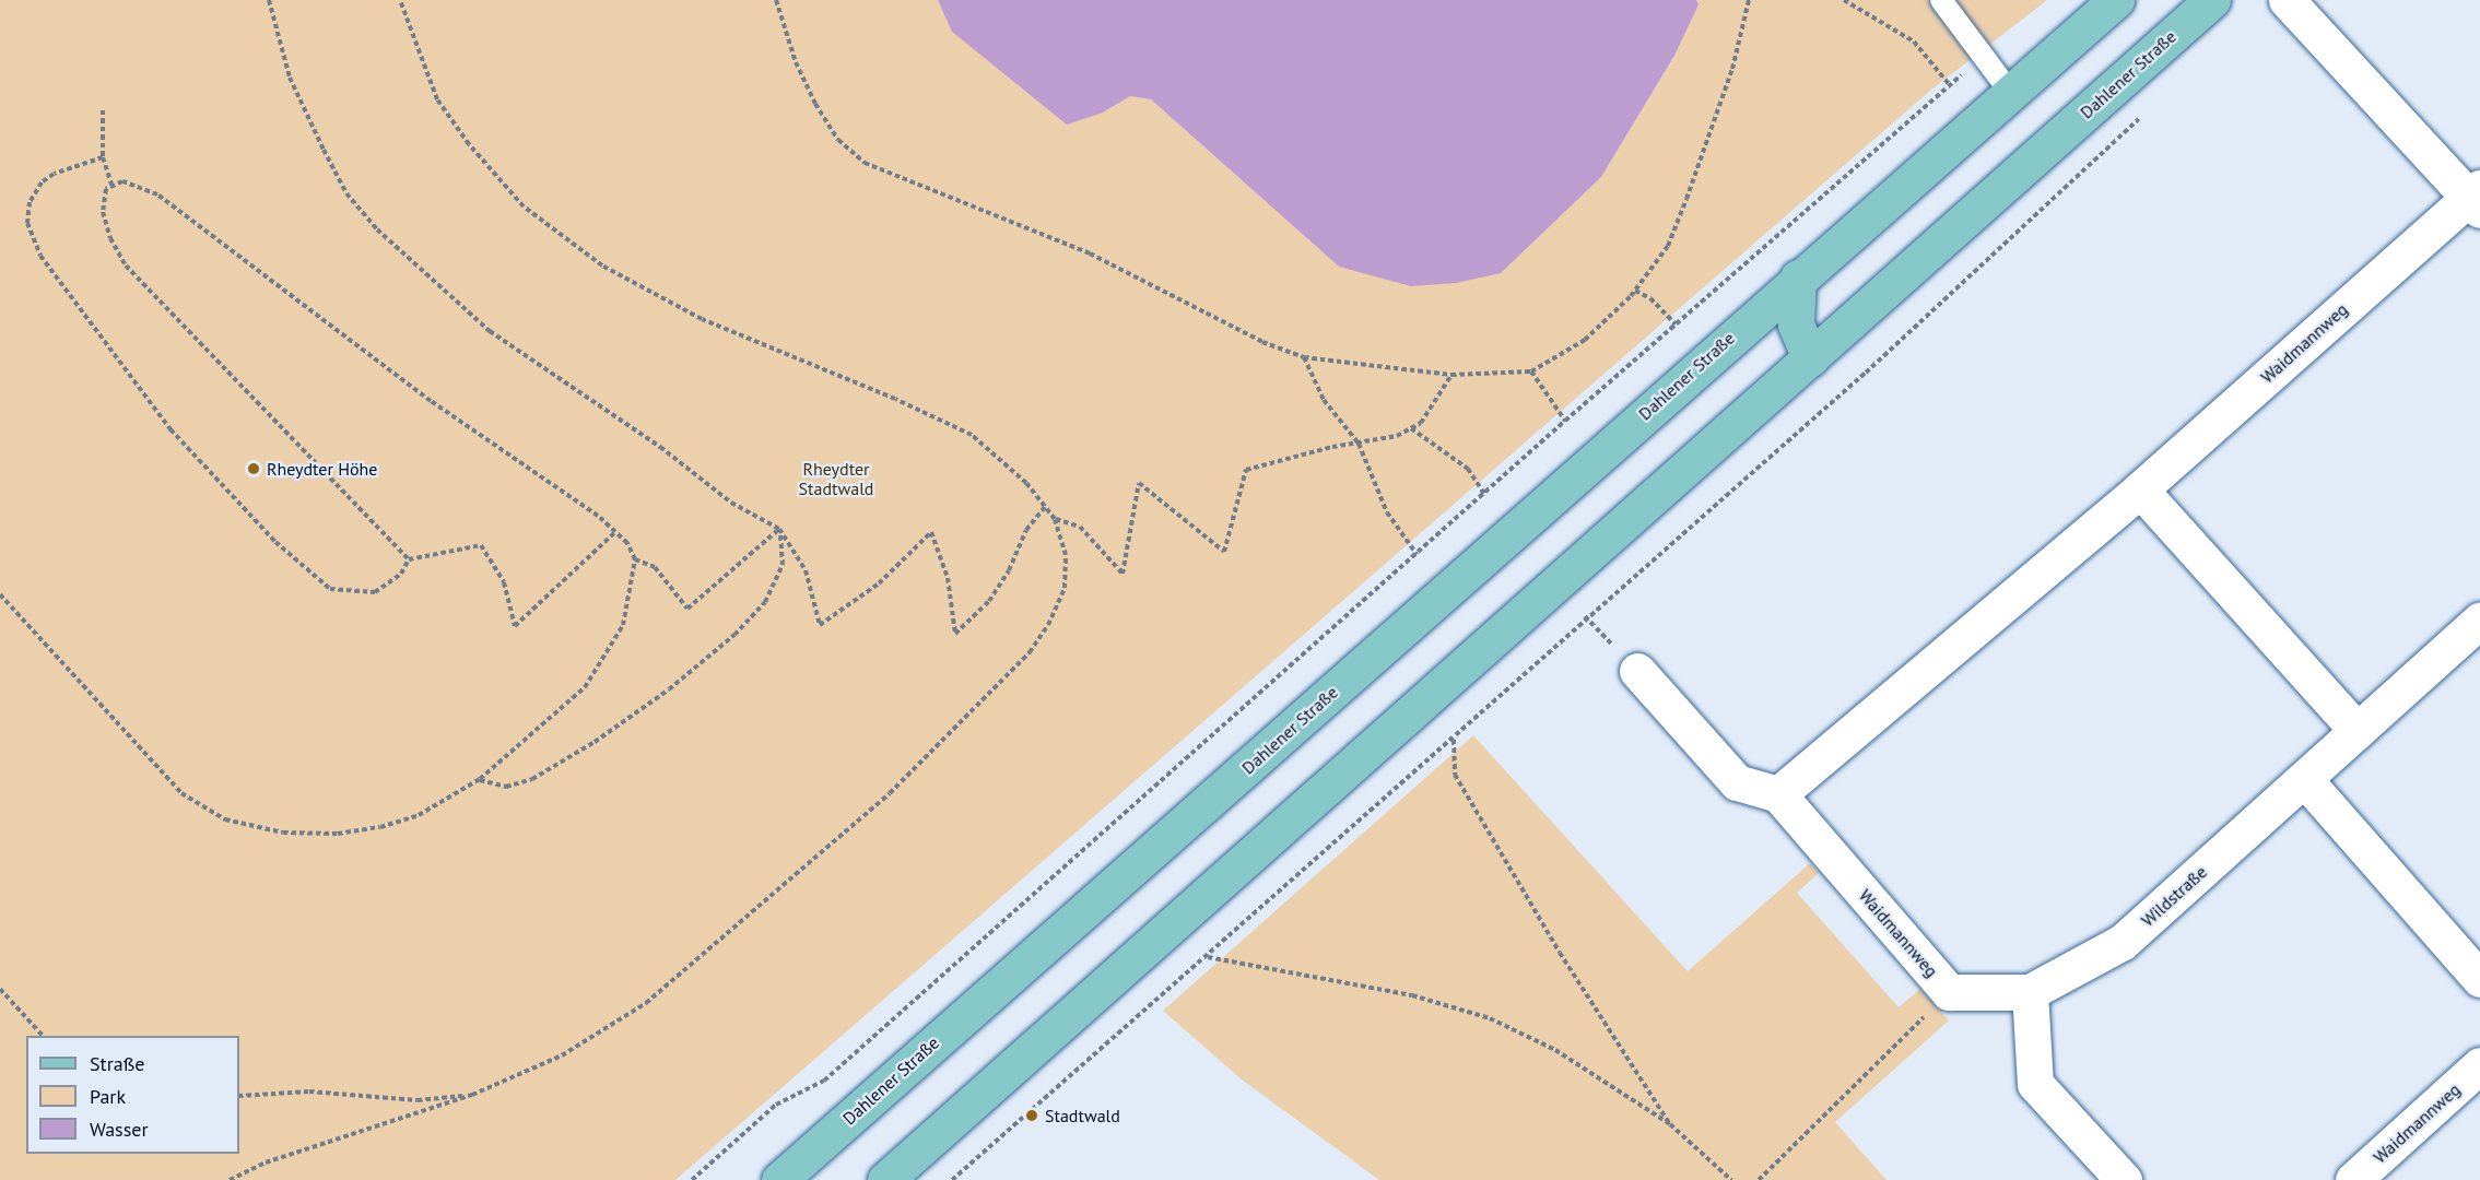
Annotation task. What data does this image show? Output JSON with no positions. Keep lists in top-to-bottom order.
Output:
{
  "streets": {
    "main road": ["Dahlener Straße"],
    "street": ["Waidmannweg", "Wildstraße"]
  },
  "crossings": [
    ["Waidmannweg", "Wildstraße"]
  ],
  "parks": ["Rheydter Stadtwald"],
  "places": ["Rheydter Höhe", "Stadtwald"],
  "legend": ["Straße", "Park", "Wasser"]
}
